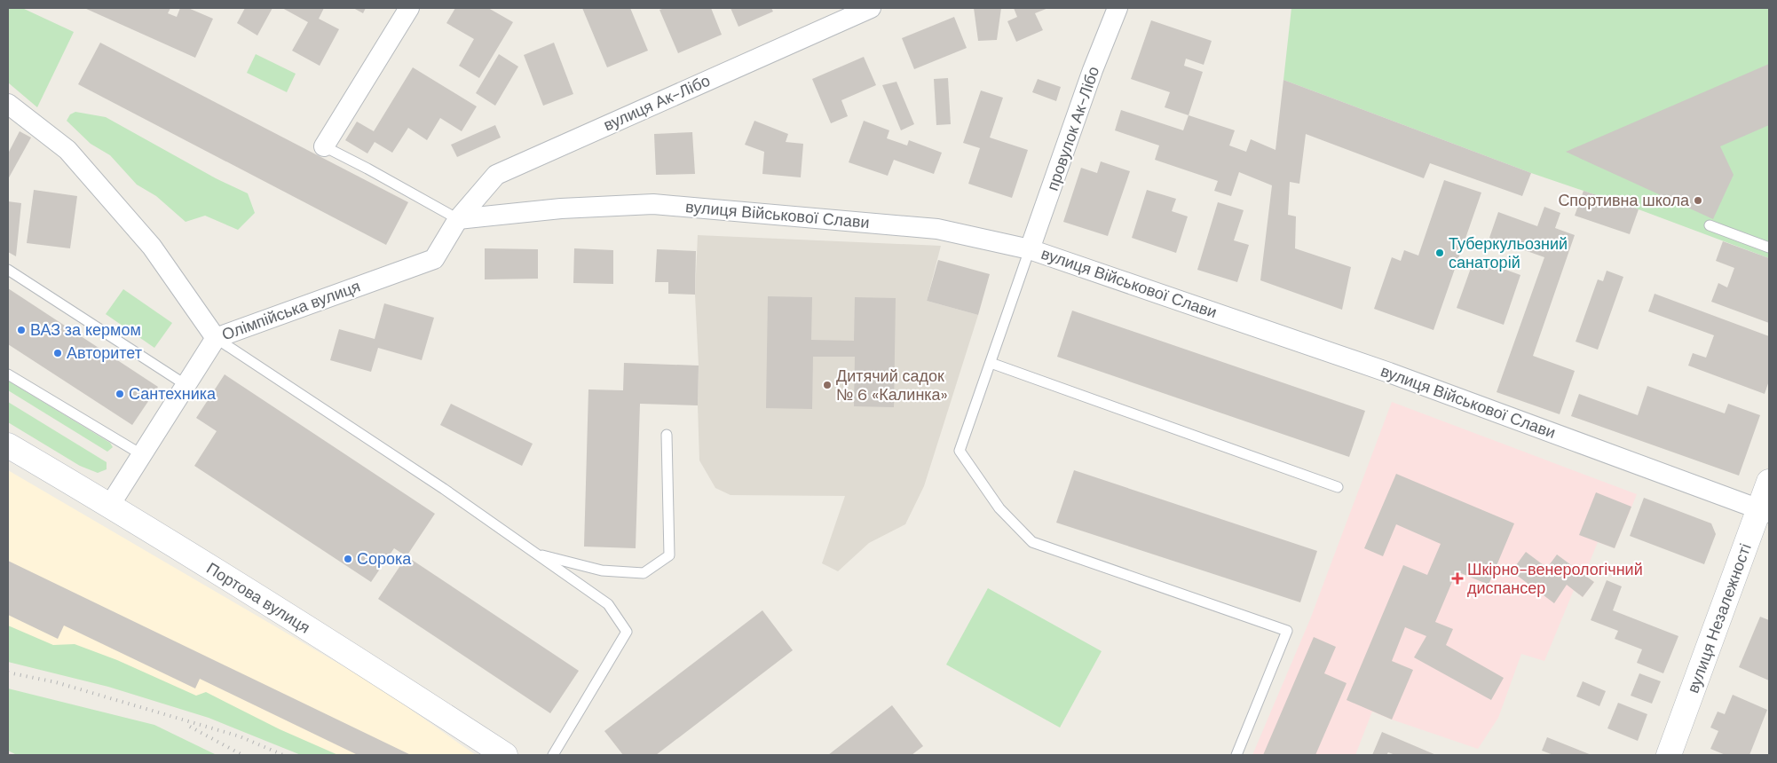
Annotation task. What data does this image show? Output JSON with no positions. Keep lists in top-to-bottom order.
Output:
{
  "streets": {
    "main road": ["Портова вулиця", "вулиця Незалежності"],
    "street": [
      "вулиця Ак-Лібо",
      "провулок Ак-Лібо",
      "вулиця Військової Слави",
      "Олімпійська вулиця"
    ]
  },
  "crossings": [
    ["вулиця Ак-Лібо", "вулиця Військової Слави"],
    ["вулиця Ак-Лібо", "Олімпійська вулиця"],
    ["провулок Ак-Лібо", "вулиця Військової Слави"],
    ["вулиця Військової Слави", "Олімпійська вулиця"],
    ["вулиця Військової Слави", "вулиця Незалежності"],
    ["Олімпійська вулиця", "Портова вулиця"]
  ],
  "places": {
    "other": [
      "Спортивна школа",
      "Туберкульозний санаторій",
      "ВАЗ за кермом",
      "Авторитет",
      "Дитячий садок № 6 «Калинка»",
      "Сантехника",
      "Сорока"
    ],
    "health": ["Шкірно-венерологічний диспансер"]
  }
}
